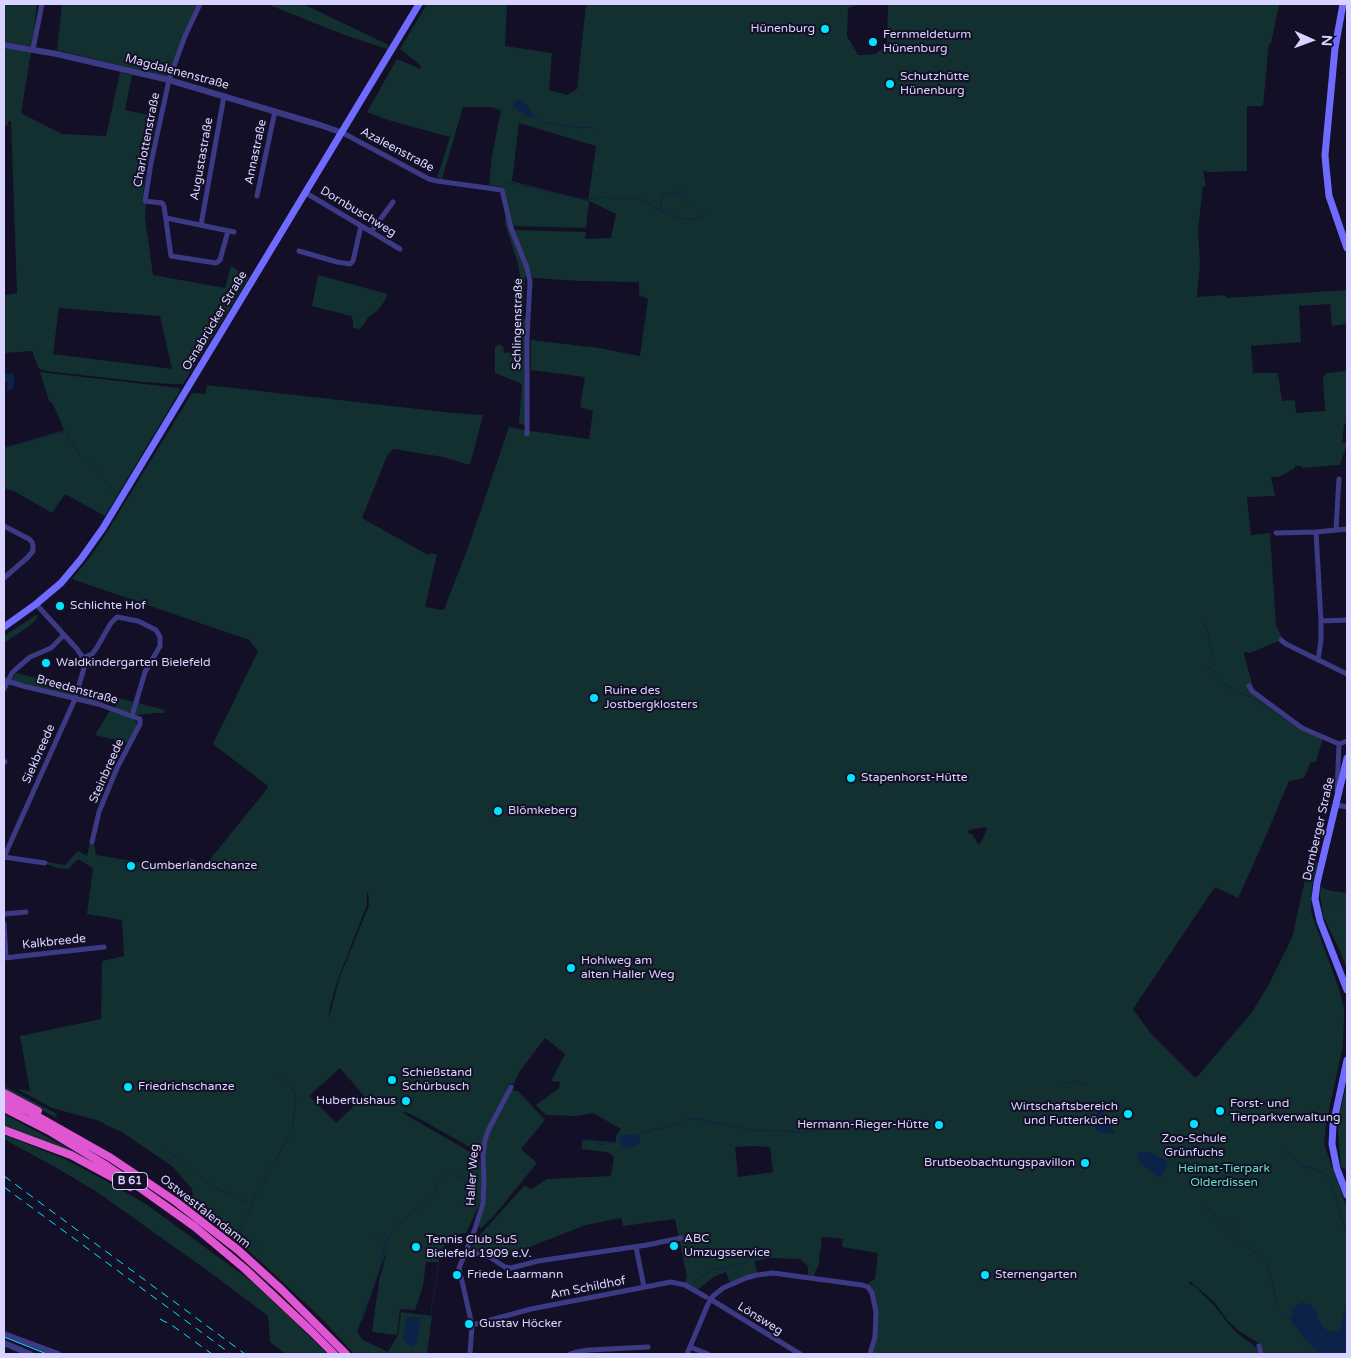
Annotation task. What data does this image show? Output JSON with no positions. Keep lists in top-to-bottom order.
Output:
{
  "streets": {
    "highway": ["B 61", "Ostwestfalendamm"],
    "main road": ["Osnabrücker Straße", "Dornberger Straße"],
    "street": [
      "Magdalenenstraße",
      "Charlottenstraße",
      "Azaleenstraße",
      "Annastraße",
      "Augustastraße",
      "Dornbuschweg",
      "Schlingenstraße",
      "Breedenstraße",
      "Siekbreede",
      "Steinbreede",
      "Kalkbreede",
      "Haller Weg",
      "Am Schildhof",
      "Lönsweg"
    ]
  },
  "crossings": [
    ["Magdalenenstraße", "Charlottenstraße"],
    ["Magdalenenstraße", "Azaleenstraße"],
    ["Magdalenenstraße", "Annastraße"],
    ["Magdalenenstraße", "Augustastraße"],
    ["Magdalenenstraße", "Osnabrücker Straße"],
    ["Azaleenstraße", "Osnabrücker Straße"],
    ["Azaleenstraße", "Schlingenstraße"],
    ["Dornbuschweg", "Osnabrücker Straße"],
    ["Breedenstraße", "Siekbreede"],
    ["Breedenstraße", "Steinbreede"],
    ["Haller Weg", "Am Schildhof"],
    ["B 61", "Ostwestfalendamm"],
    ["Am Schildhof", "Lönsweg"]
  ],
  "parks": ["Heimat-Tierpark Olderdissen"],
  "places": [
    "Hünenburg",
    "Fernmeldeturm Hünenburg",
    "Schutzhütte Hünenburg",
    "Schlichte Hof",
    "Waldkindergarten Bielefeld",
    "Ruine des Jostbergklosters",
    "Stapenhorst-Hütte",
    "Blömkeberg",
    "Cumberlandschanze",
    "Hohlweg am alten Haller Weg",
    "Schießstand Schürbusch",
    "Friedrichschanze",
    "Hubertushaus",
    "Forst- und Tierparkverwaltung",
    "Wirtschaftsbereich und Futterküche",
    "Zoo-Schule Grünfuchs",
    "Hermann-Rieger-Hütte",
    "Brutbeobachtungspavillon",
    "ABC Umzugsservice",
    "Tennis Club SuS Bielefeld 1909 e.V.",
    "Friede Laarmann",
    "Sternengarten",
    "Gustav Höcker"
  ],
  "north": "right"
}
